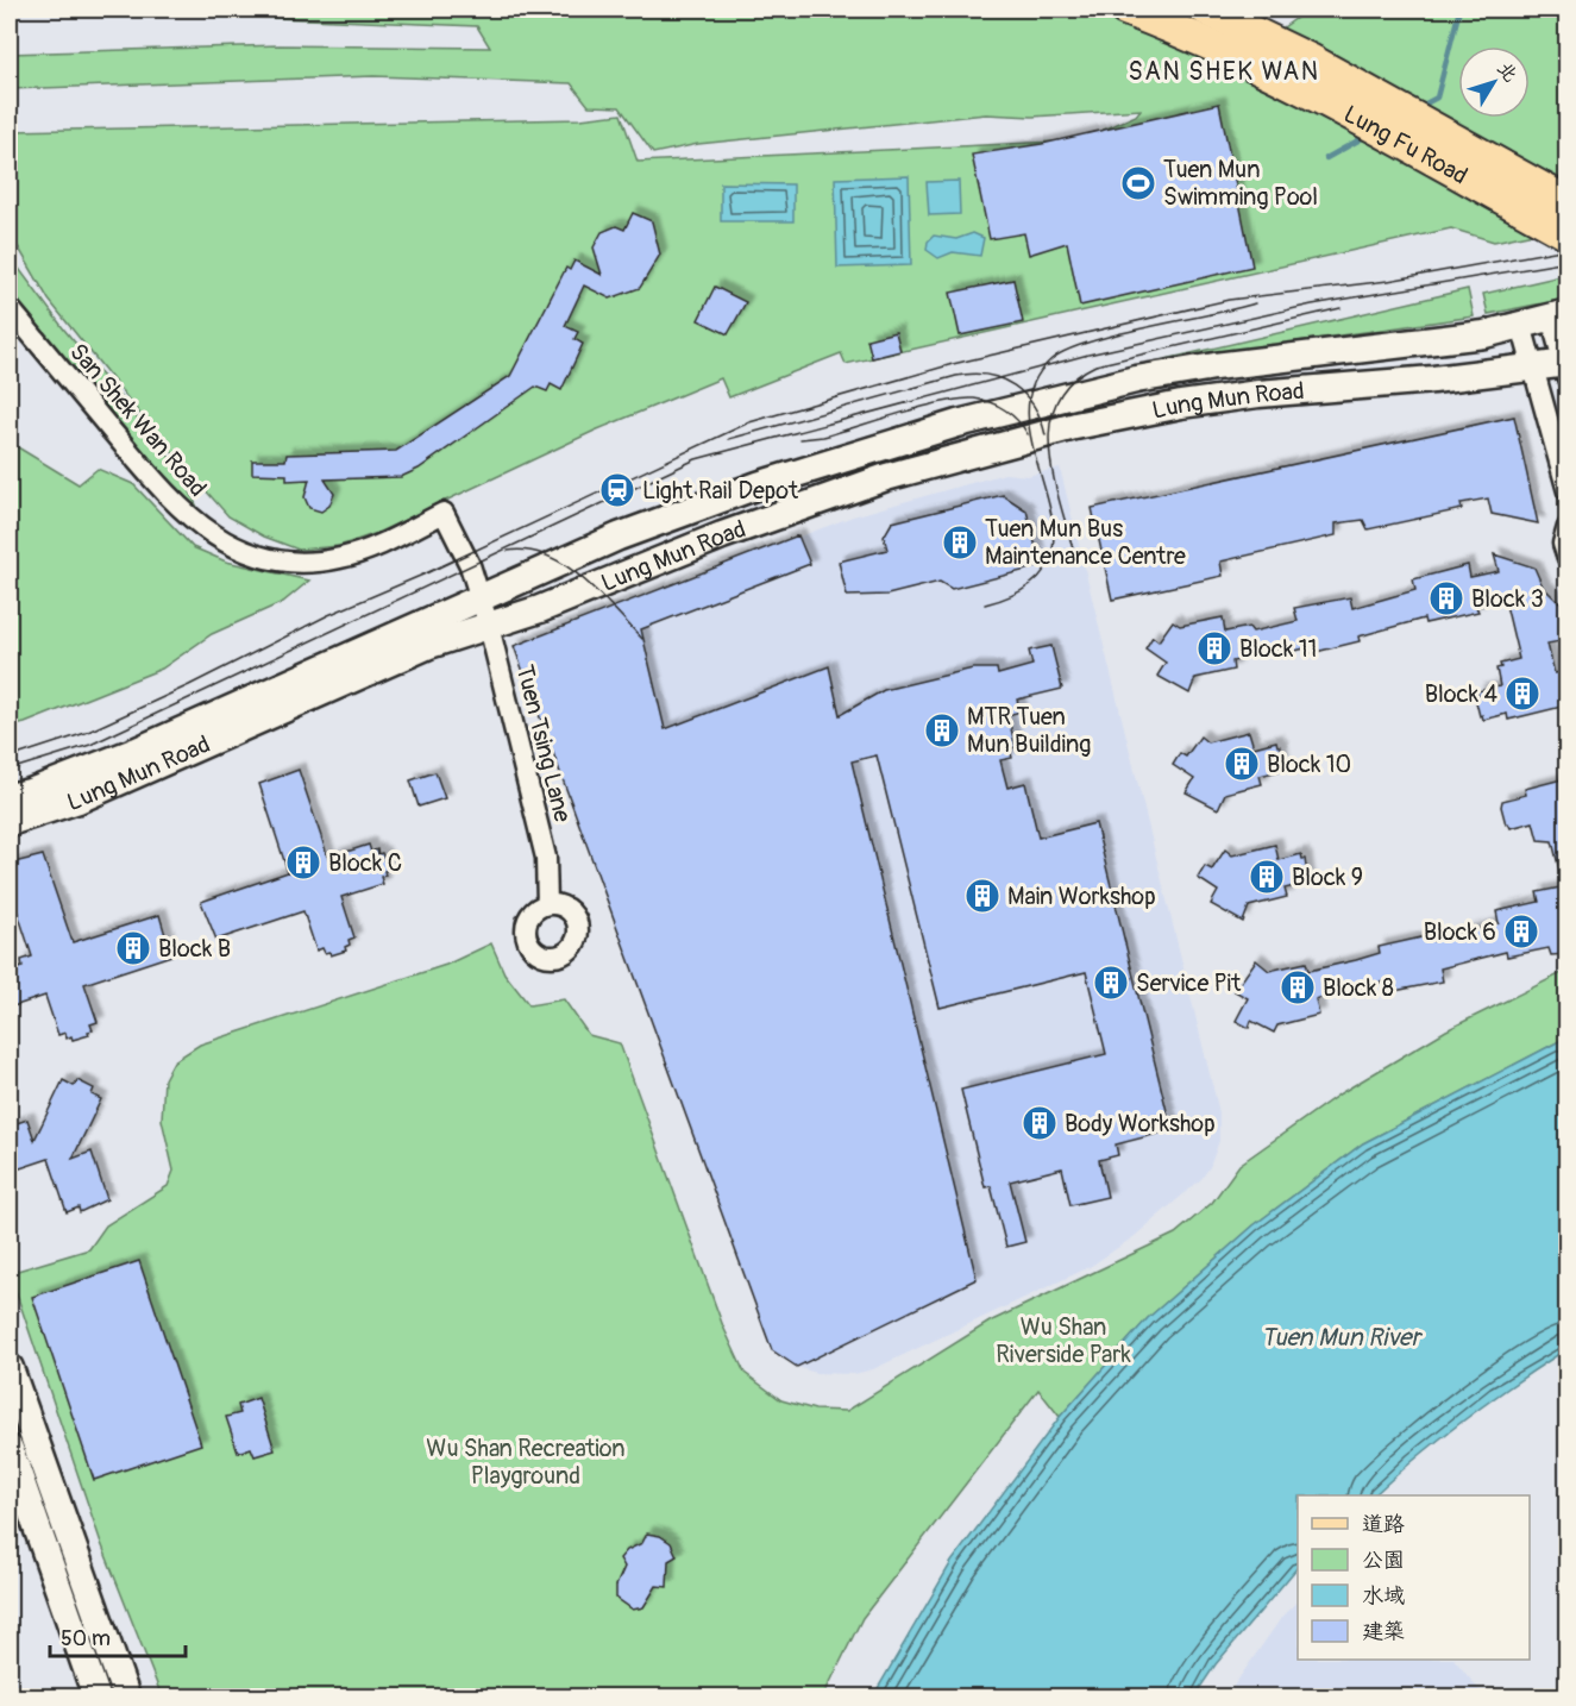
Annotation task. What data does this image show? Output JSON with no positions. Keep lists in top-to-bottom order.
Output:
{
  "streets": {
    "main road": ["Lung Fu Road", "Lung Mun Road"],
    "street": ["San Shek Wan Road", "Tuen Tsing Lane"]
  },
  "crossings": [
    ["Lung Mun Road", "Tuen Tsing Lane"],
    ["San Shek Wan Road", "Tuen Tsing Lane"]
  ],
  "districts": ["SAN SHEK WAN"],
  "water": ["Tuen Mun River"],
  "parks": ["Wu Shan Riverside Park", "Wu Shan Recreation Playground"],
  "places": {
    "sports": ["Tuen Mun Swimming Pool"],
    "station": ["Light Rail Depot"],
    "building": [
      "Tuen Mun Bus Maintenance Centre",
      "Block 3",
      "Block 11",
      "Block 4",
      "MTR Tuen Mun Building",
      "Block 10",
      "Block C",
      "Block 9",
      "Main Workshop",
      "Block 6",
      "Block B",
      "Service Pit",
      "Block 8",
      "Body Workshop"
    ]
  },
  "legend": [
    "道路",
    "公園",
    "水域",
    "建築"
  ],
  "scale_bar": "50 m",
  "north": "top right"
}
